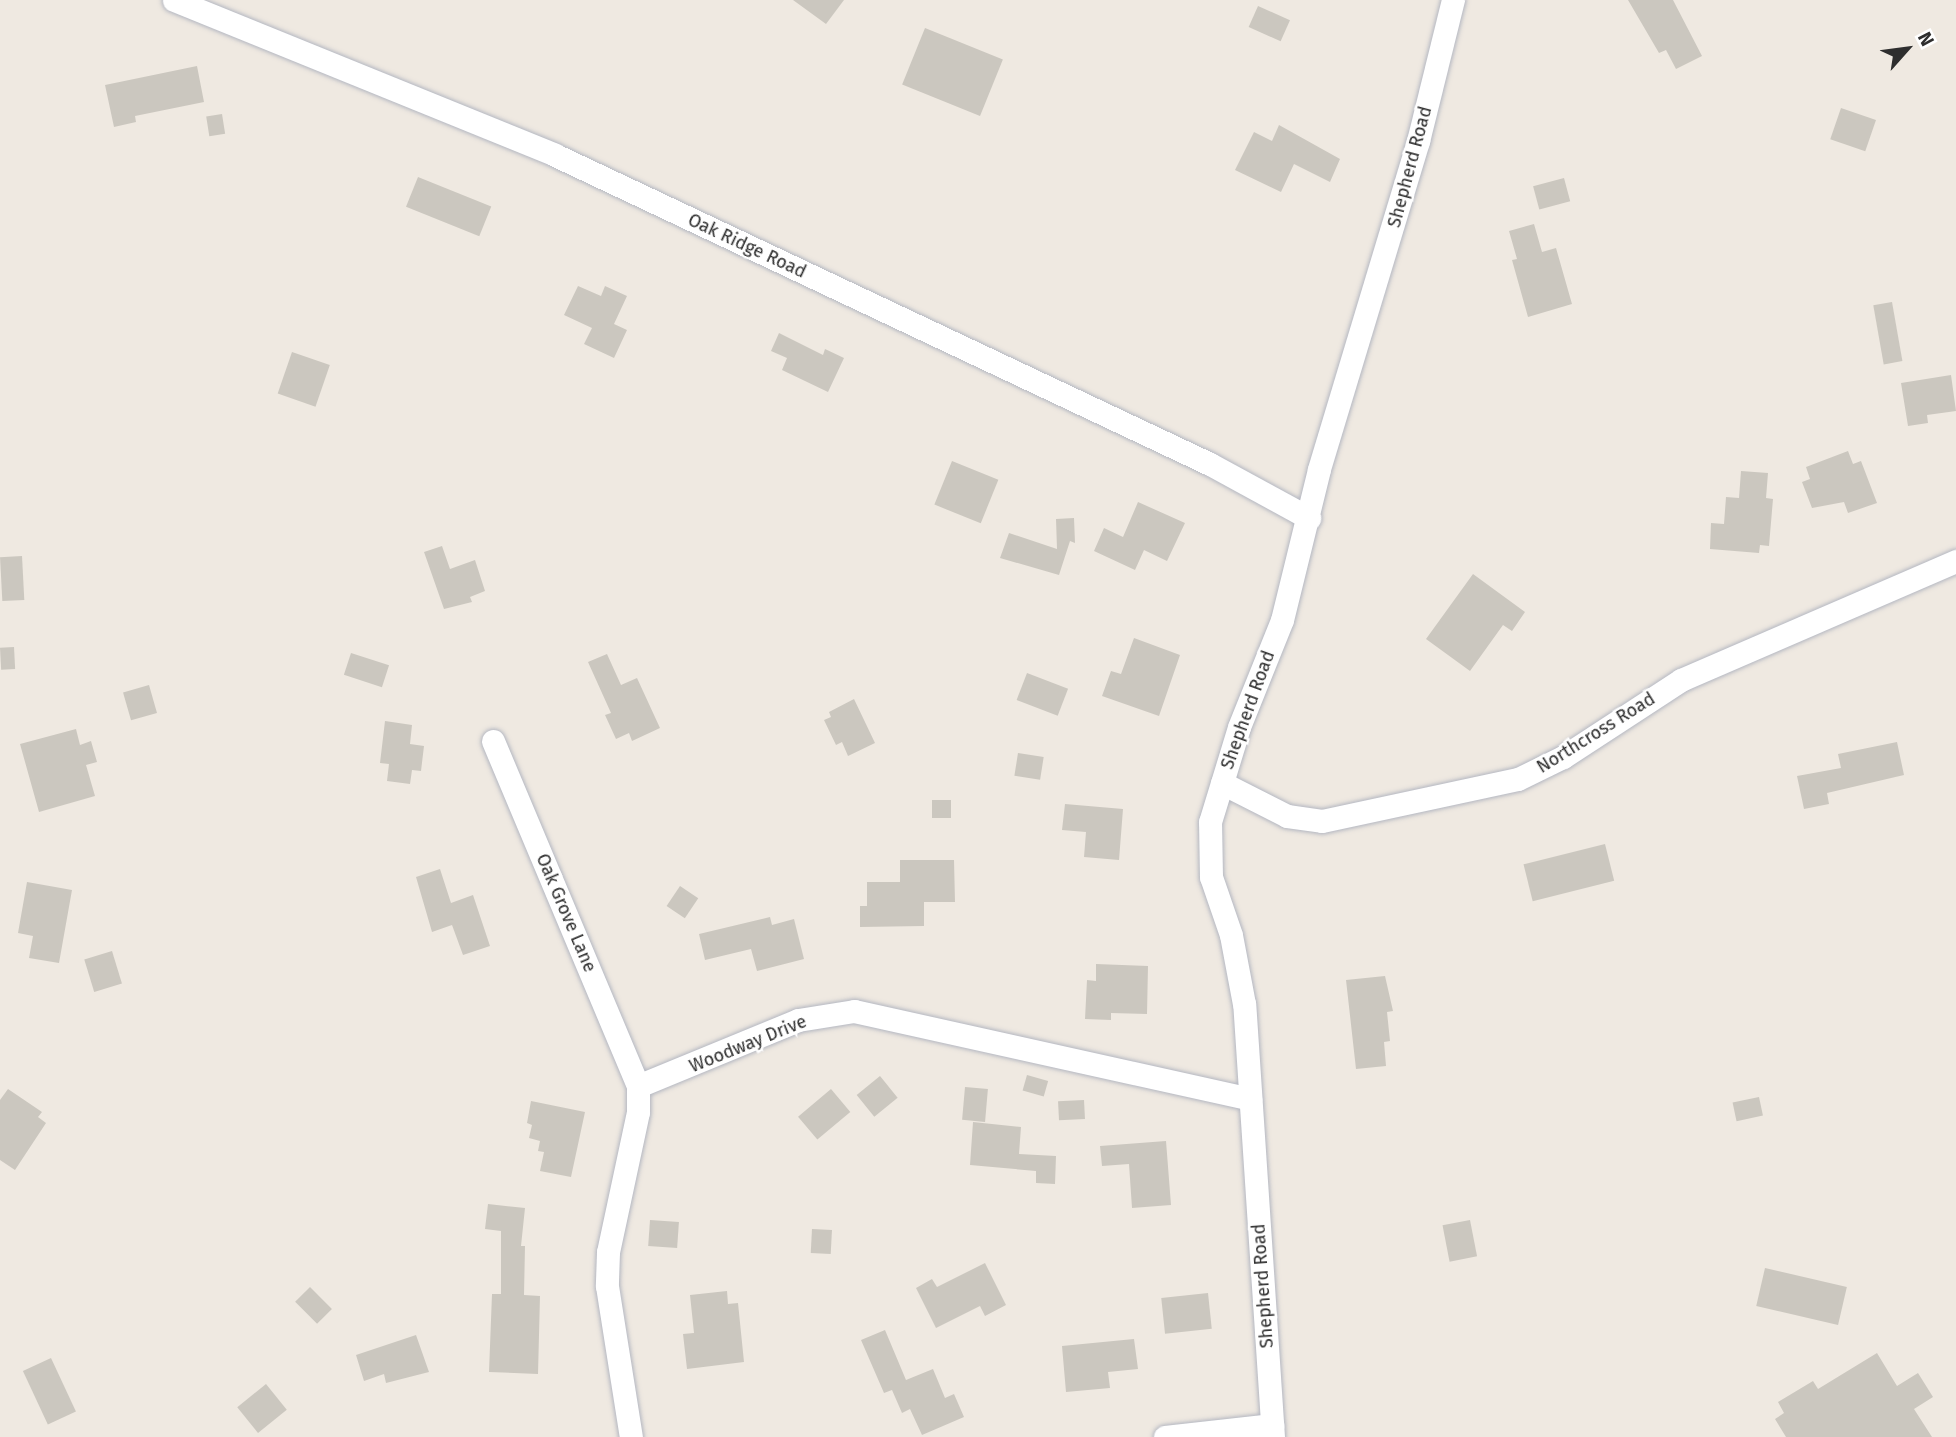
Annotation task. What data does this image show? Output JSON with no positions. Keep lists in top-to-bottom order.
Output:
{
  "streets": {
    "street": [
      "Shepherd Road",
      "Oak Ridge Road",
      "Northcross Road",
      "Oak Grove Lane",
      "Woodway Drive"
    ]
  },
  "crossings": [
    ["Shepherd Road", "Oak Ridge Road"],
    ["Shepherd Road", "Northcross Road"],
    ["Shepherd Road", "Woodway Drive"],
    ["Oak Grove Lane", "Woodway Drive"]
  ],
  "north": "top right"
}
